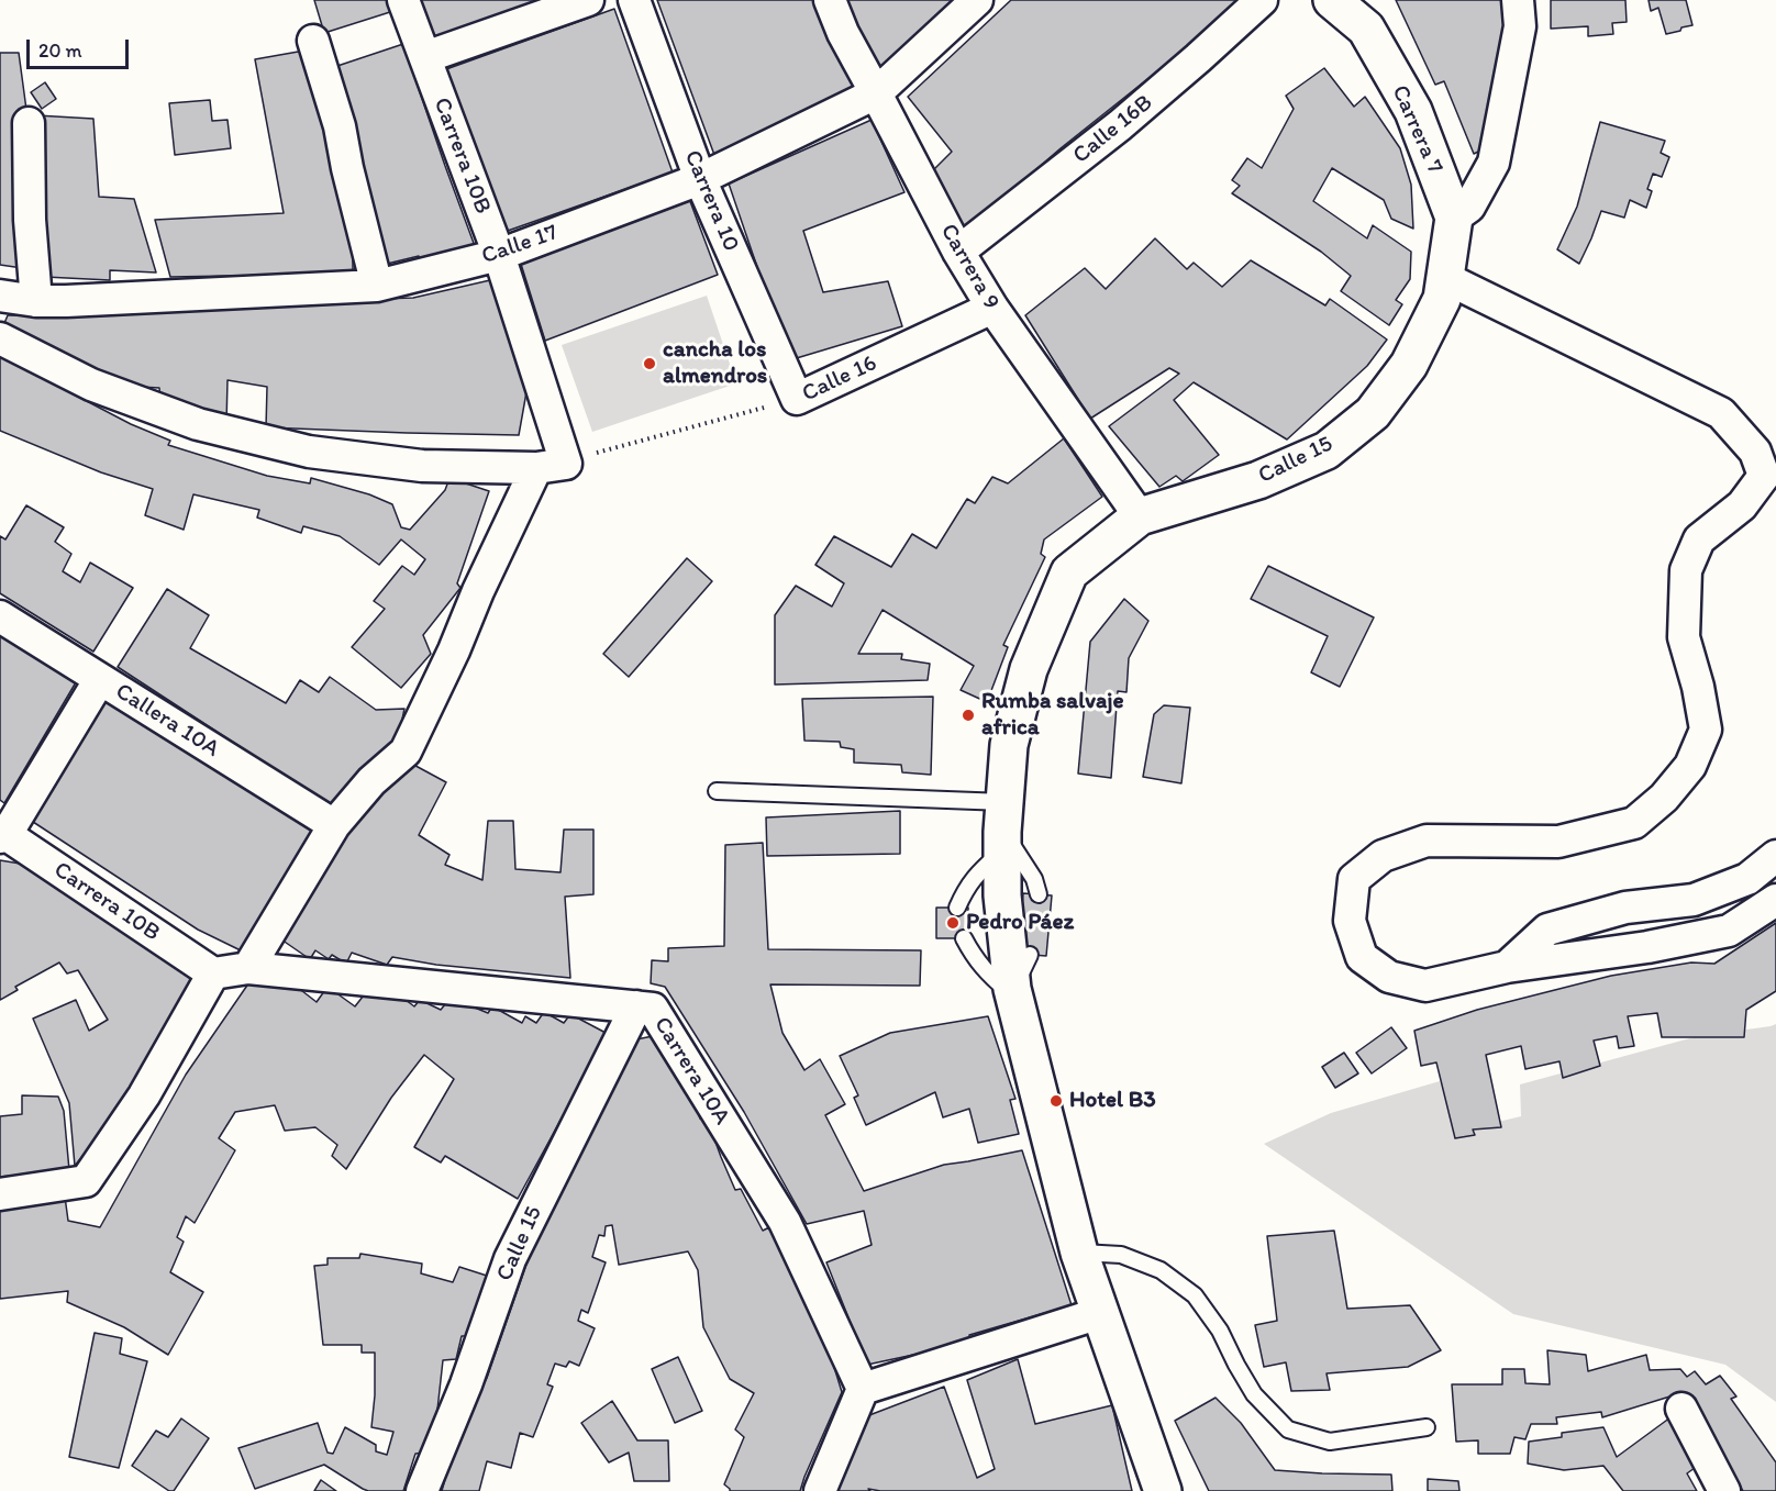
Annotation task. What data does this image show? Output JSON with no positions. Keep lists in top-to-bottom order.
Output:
{
  "streets": {
    "street": [
      "Calle 16B",
      "Carrera 7",
      "Carrera 10B",
      "Carrera 10",
      "Calle 17",
      "Carrera 9",
      "Calle 16",
      "Calle 15",
      "Callera 10A",
      "Carrera 10A"
    ]
  },
  "crossings": [
    ["Calle 16B", "Carrera 9"],
    ["Carrera 7", "Calle 15"],
    ["Carrera 10B", "Calle 17"],
    ["Carrera 10B", "Calle 16"],
    ["Carrera 10B", "Carrera 10A"],
    ["Carrera 10", "Calle 17"],
    ["Carrera 10", "Calle 16"],
    ["Calle 17", "Carrera 9"],
    ["Carrera 9", "Calle 16"],
    ["Carrera 9", "Calle 15"],
    ["Calle 15", "Carrera 10A"]
  ],
  "places": [
    "cancha los almendros",
    "Rumba salvaje africa",
    "Pedro Páez",
    "Hotel B3"
  ],
  "scale_bar": "20 m"
}
